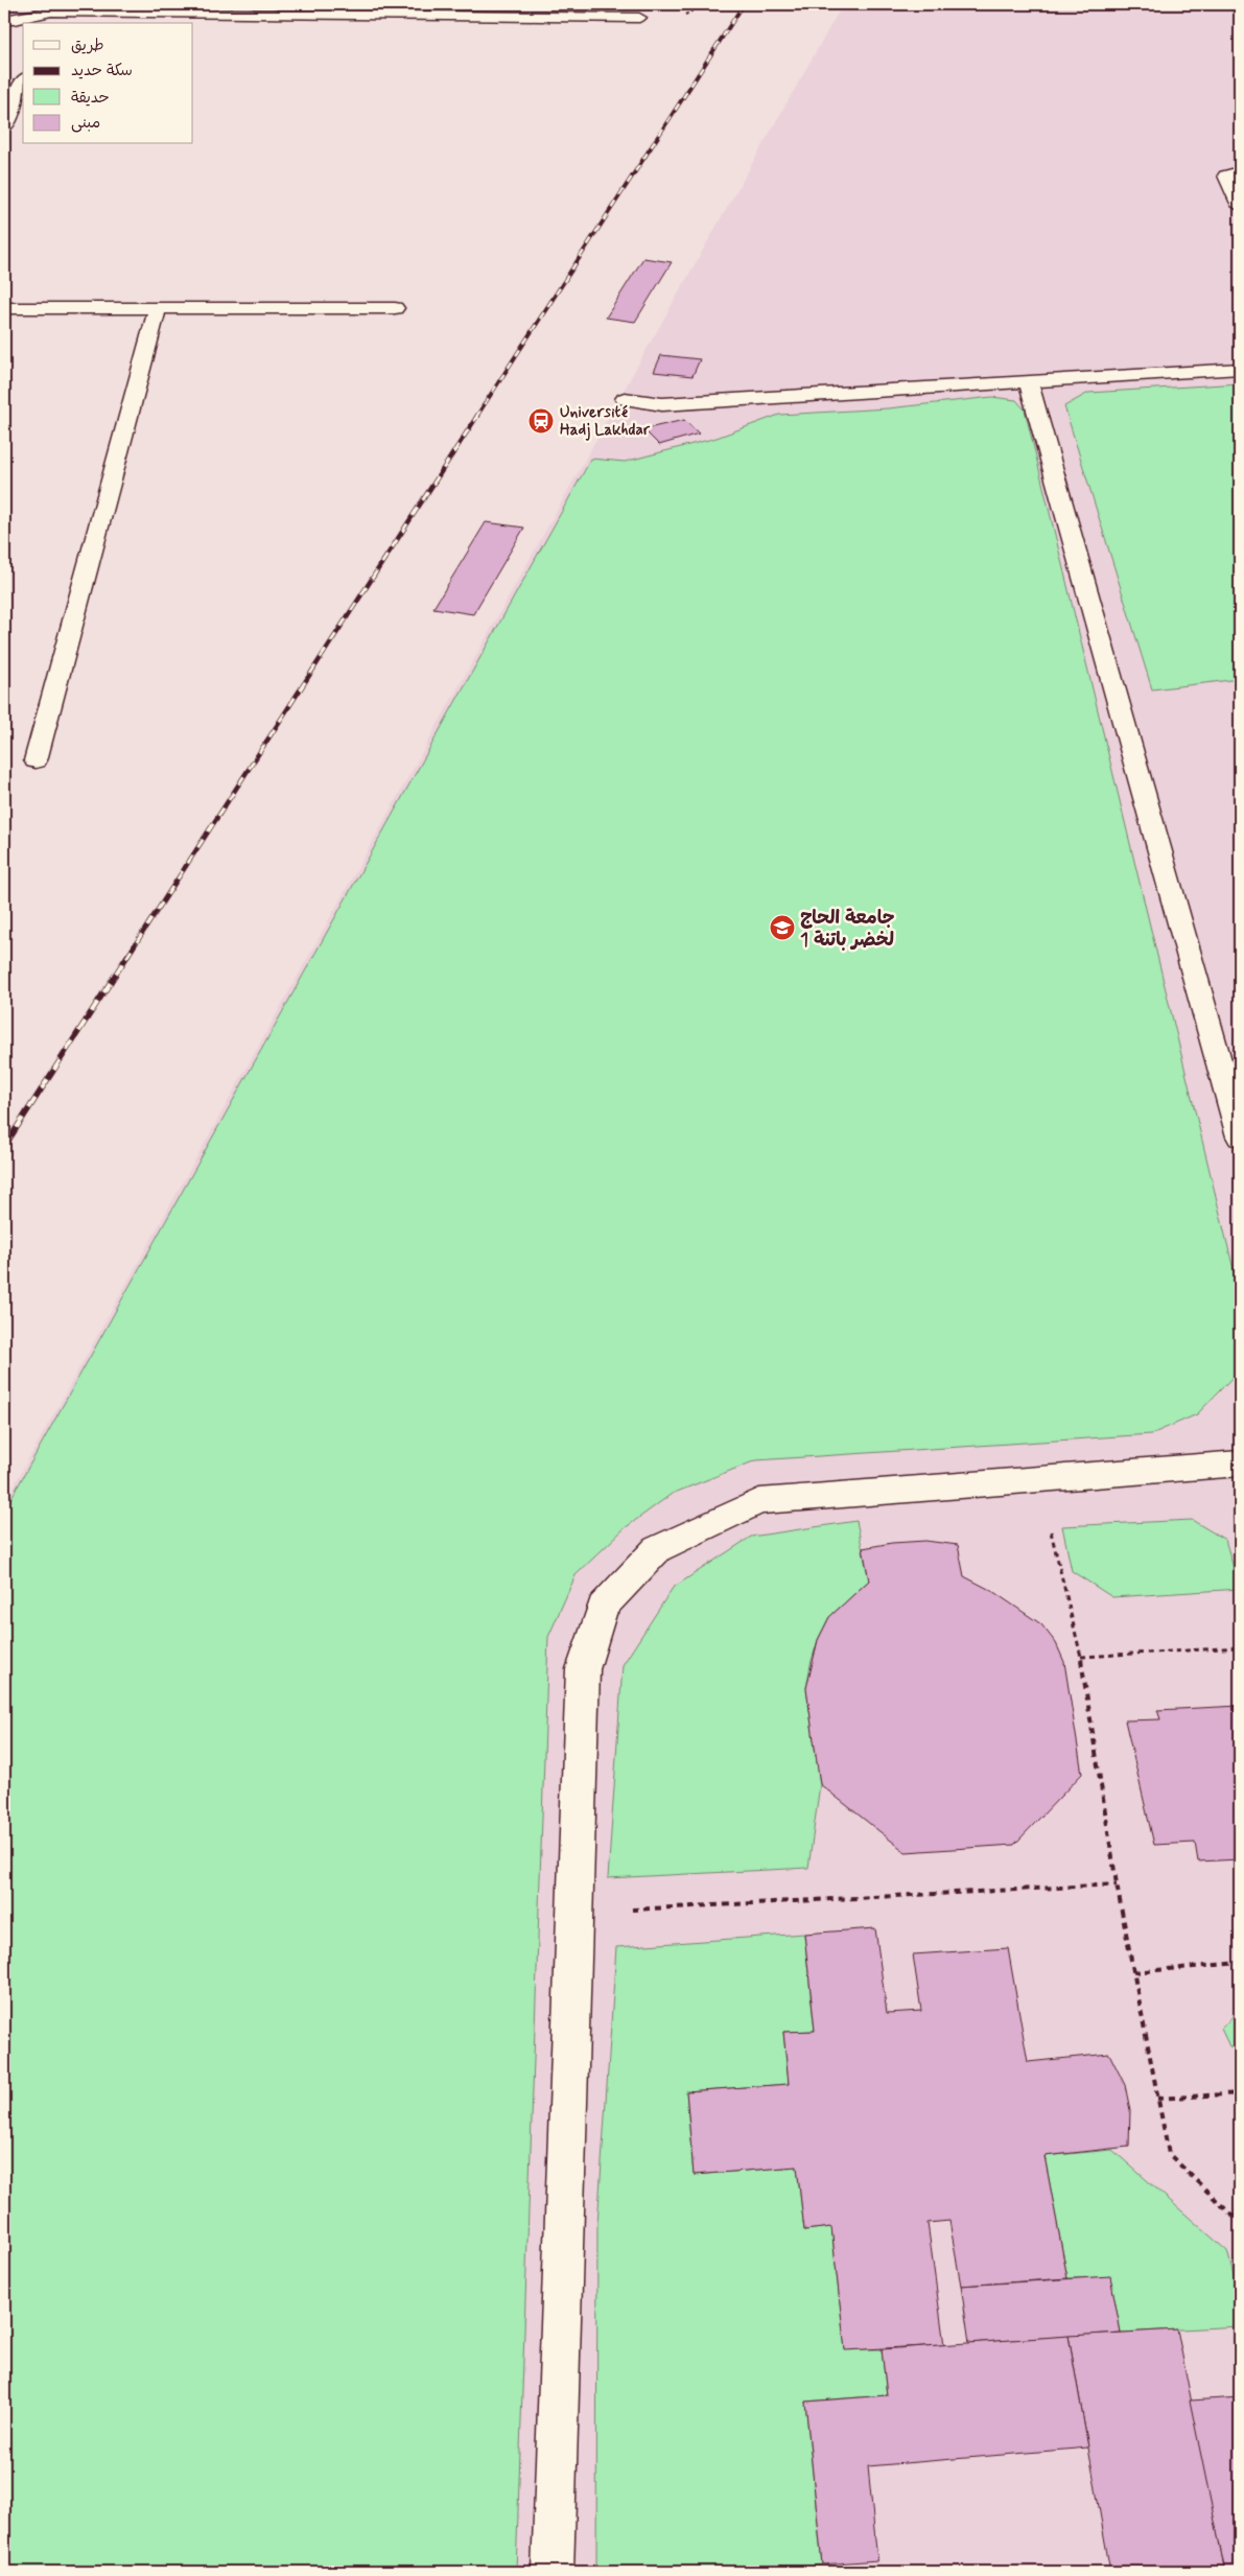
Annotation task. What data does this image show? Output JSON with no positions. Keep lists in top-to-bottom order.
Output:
{
  "places": {
    "station": ["Université Hadj Lakhdar"],
    "school or university": ["جامعة الحاج لخضر باتنة 1"]
  },
  "legend": [
    "طريق",
    "سكة حديد",
    "حديقة",
    "مبنى"
  ]
}
